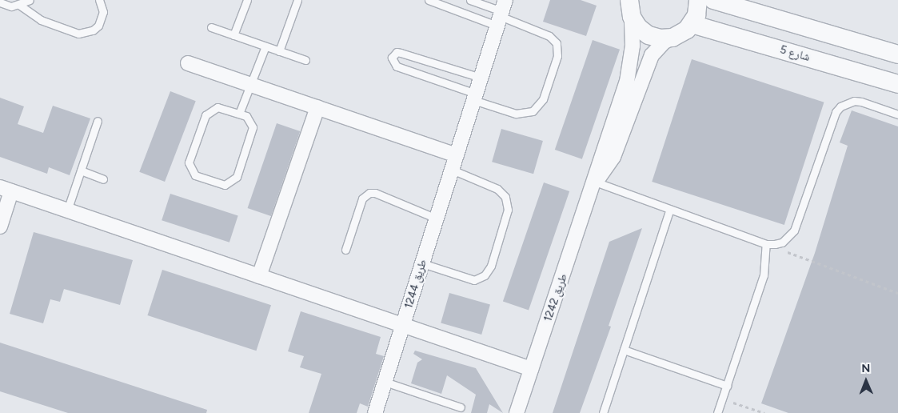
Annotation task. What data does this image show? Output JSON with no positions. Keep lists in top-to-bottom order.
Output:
{
  "streets": {
    "street": ["شارع 5", "طريق 1244", "طريق 1242"]
  },
  "north": "top"
}
